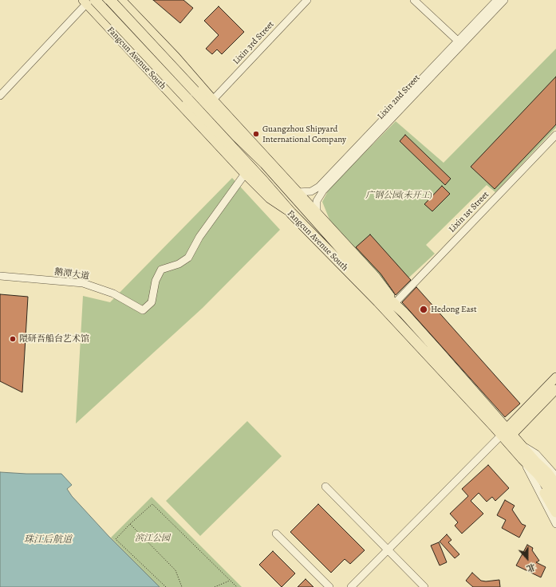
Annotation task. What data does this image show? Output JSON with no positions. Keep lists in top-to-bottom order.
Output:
{
  "streets": {
    "highway": ["Fangcun Avenue South"],
    "street": [
      "Lixin 3rd Street",
      "Lixin 2nd Street",
      "Lixin 1st Street",
      "鹅潭大道"
    ]
  },
  "crossings": [
    ["Lixin 3rd Street", "Fangcun Avenue South"],
    ["Fangcun Avenue South", "Lixin 2nd Street"],
    ["Fangcun Avenue South", "Lixin 1st Street"],
    ["Fangcun Avenue South", "鹅潭大道"]
  ],
  "water": ["珠江后航道"],
  "parks": ["广钢公园(未开工)", "滨江公园"],
  "places": ["Guangzhou Shipyard International Company", "Hedong East", "隈研吾船台艺术馆"],
  "north": "bottom"
}
